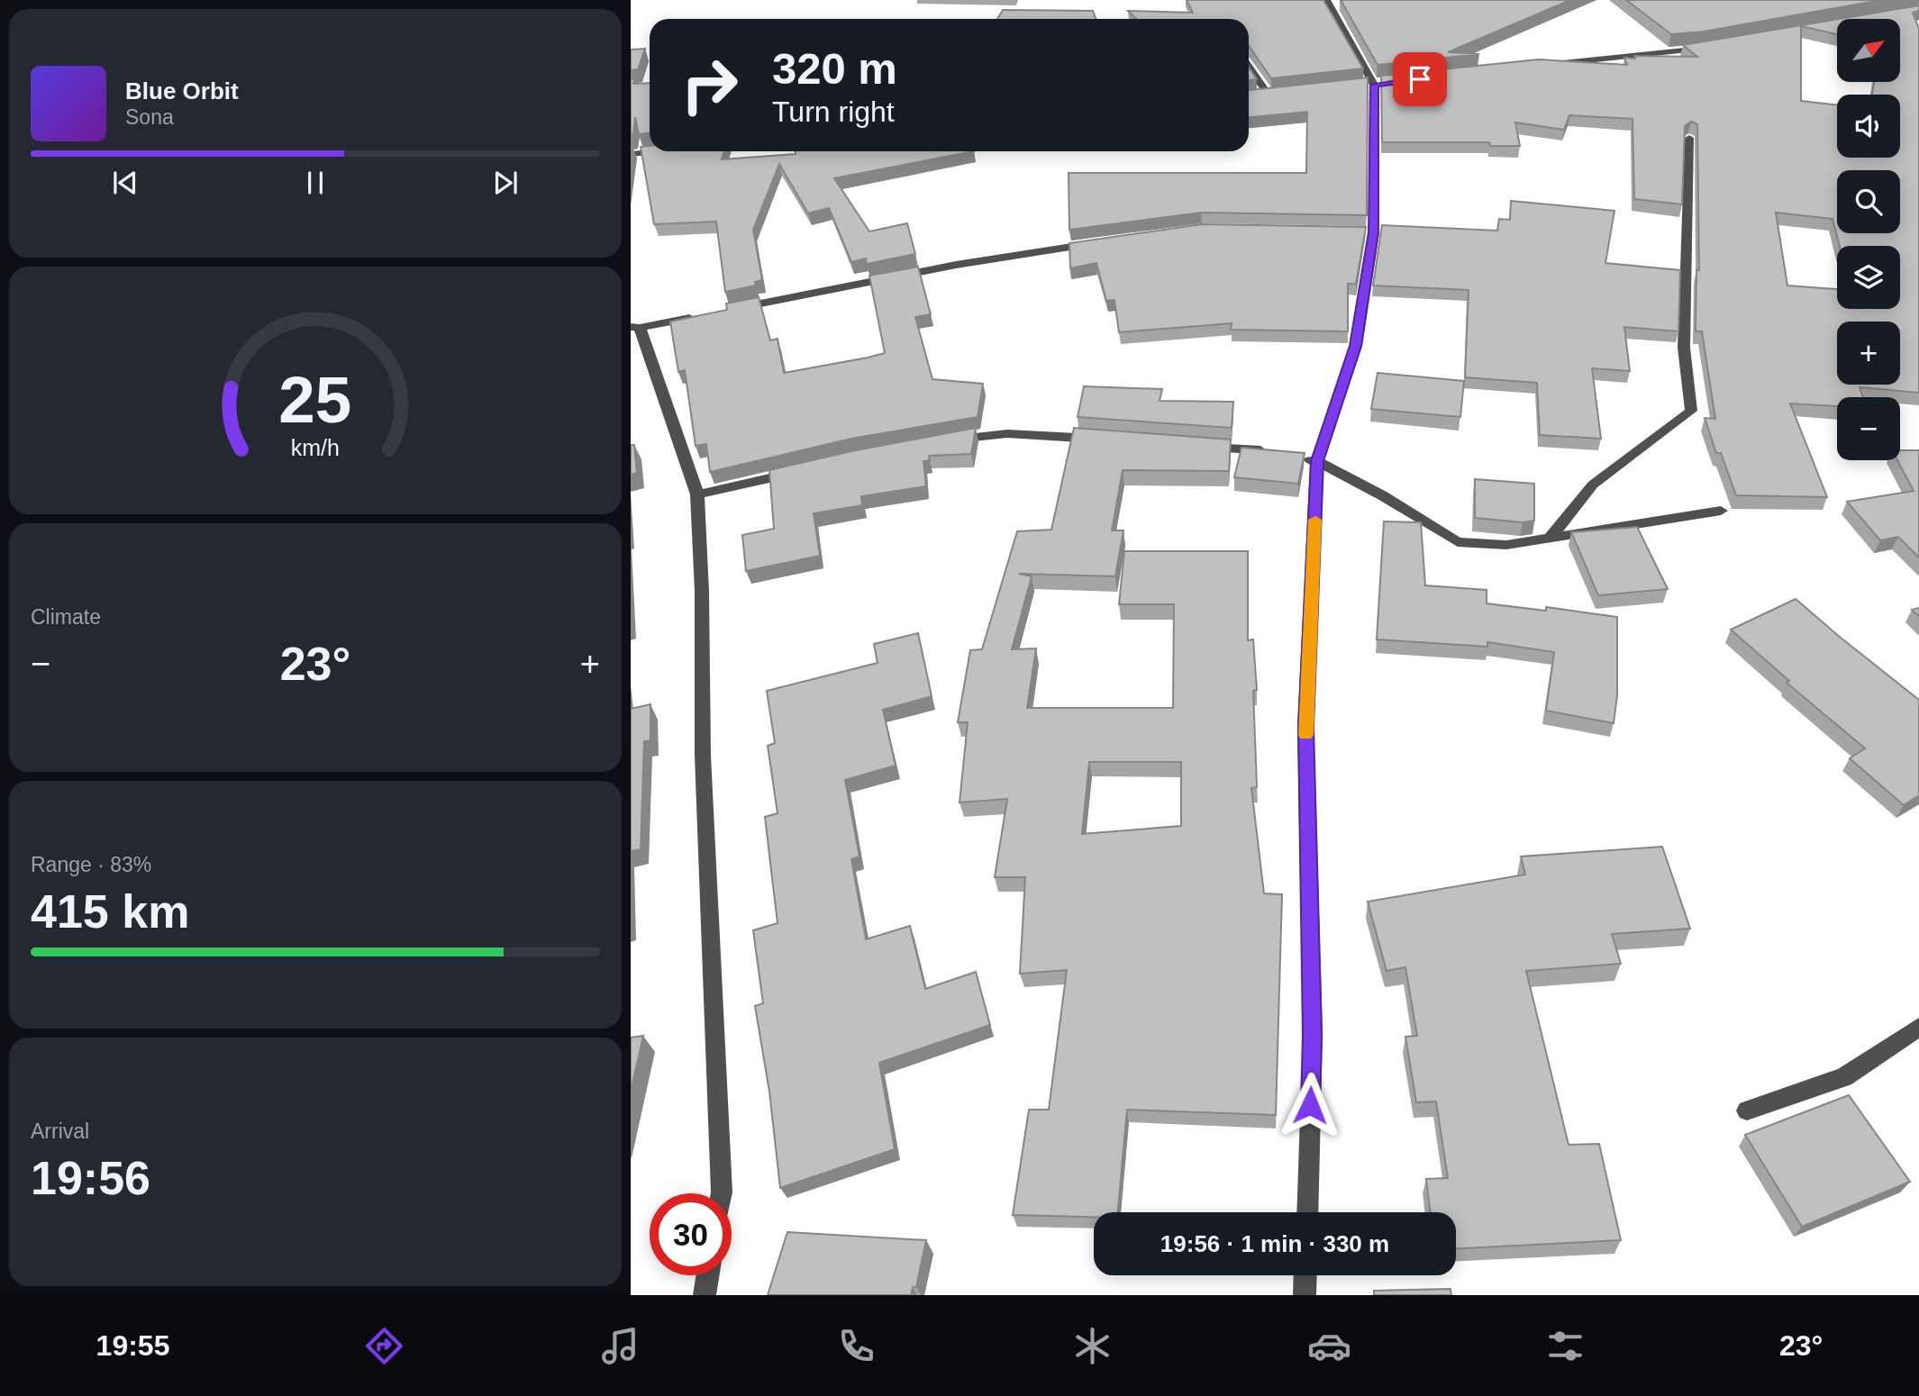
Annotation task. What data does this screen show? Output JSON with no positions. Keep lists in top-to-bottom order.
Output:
{
  "north": "top right",
  "page": {
    "map_buttons": ["+", "−"],
    "turn": ["320 m", "Turn right"],
    "song": ["Blue Orbit", "Sona"],
    "tile": [
      "Climate",
      ["Range · 83%", "415 km"],
      ["Arrival", "19:56"]
    ],
    "heat": ["−", "23°", "+"],
    "limit": "30",
    "trip": "19:56 · 1 min · 330 m",
    "tabs": ["19:55", "23°"],
    "gauge": ["25", "km/h"]
  }
}
